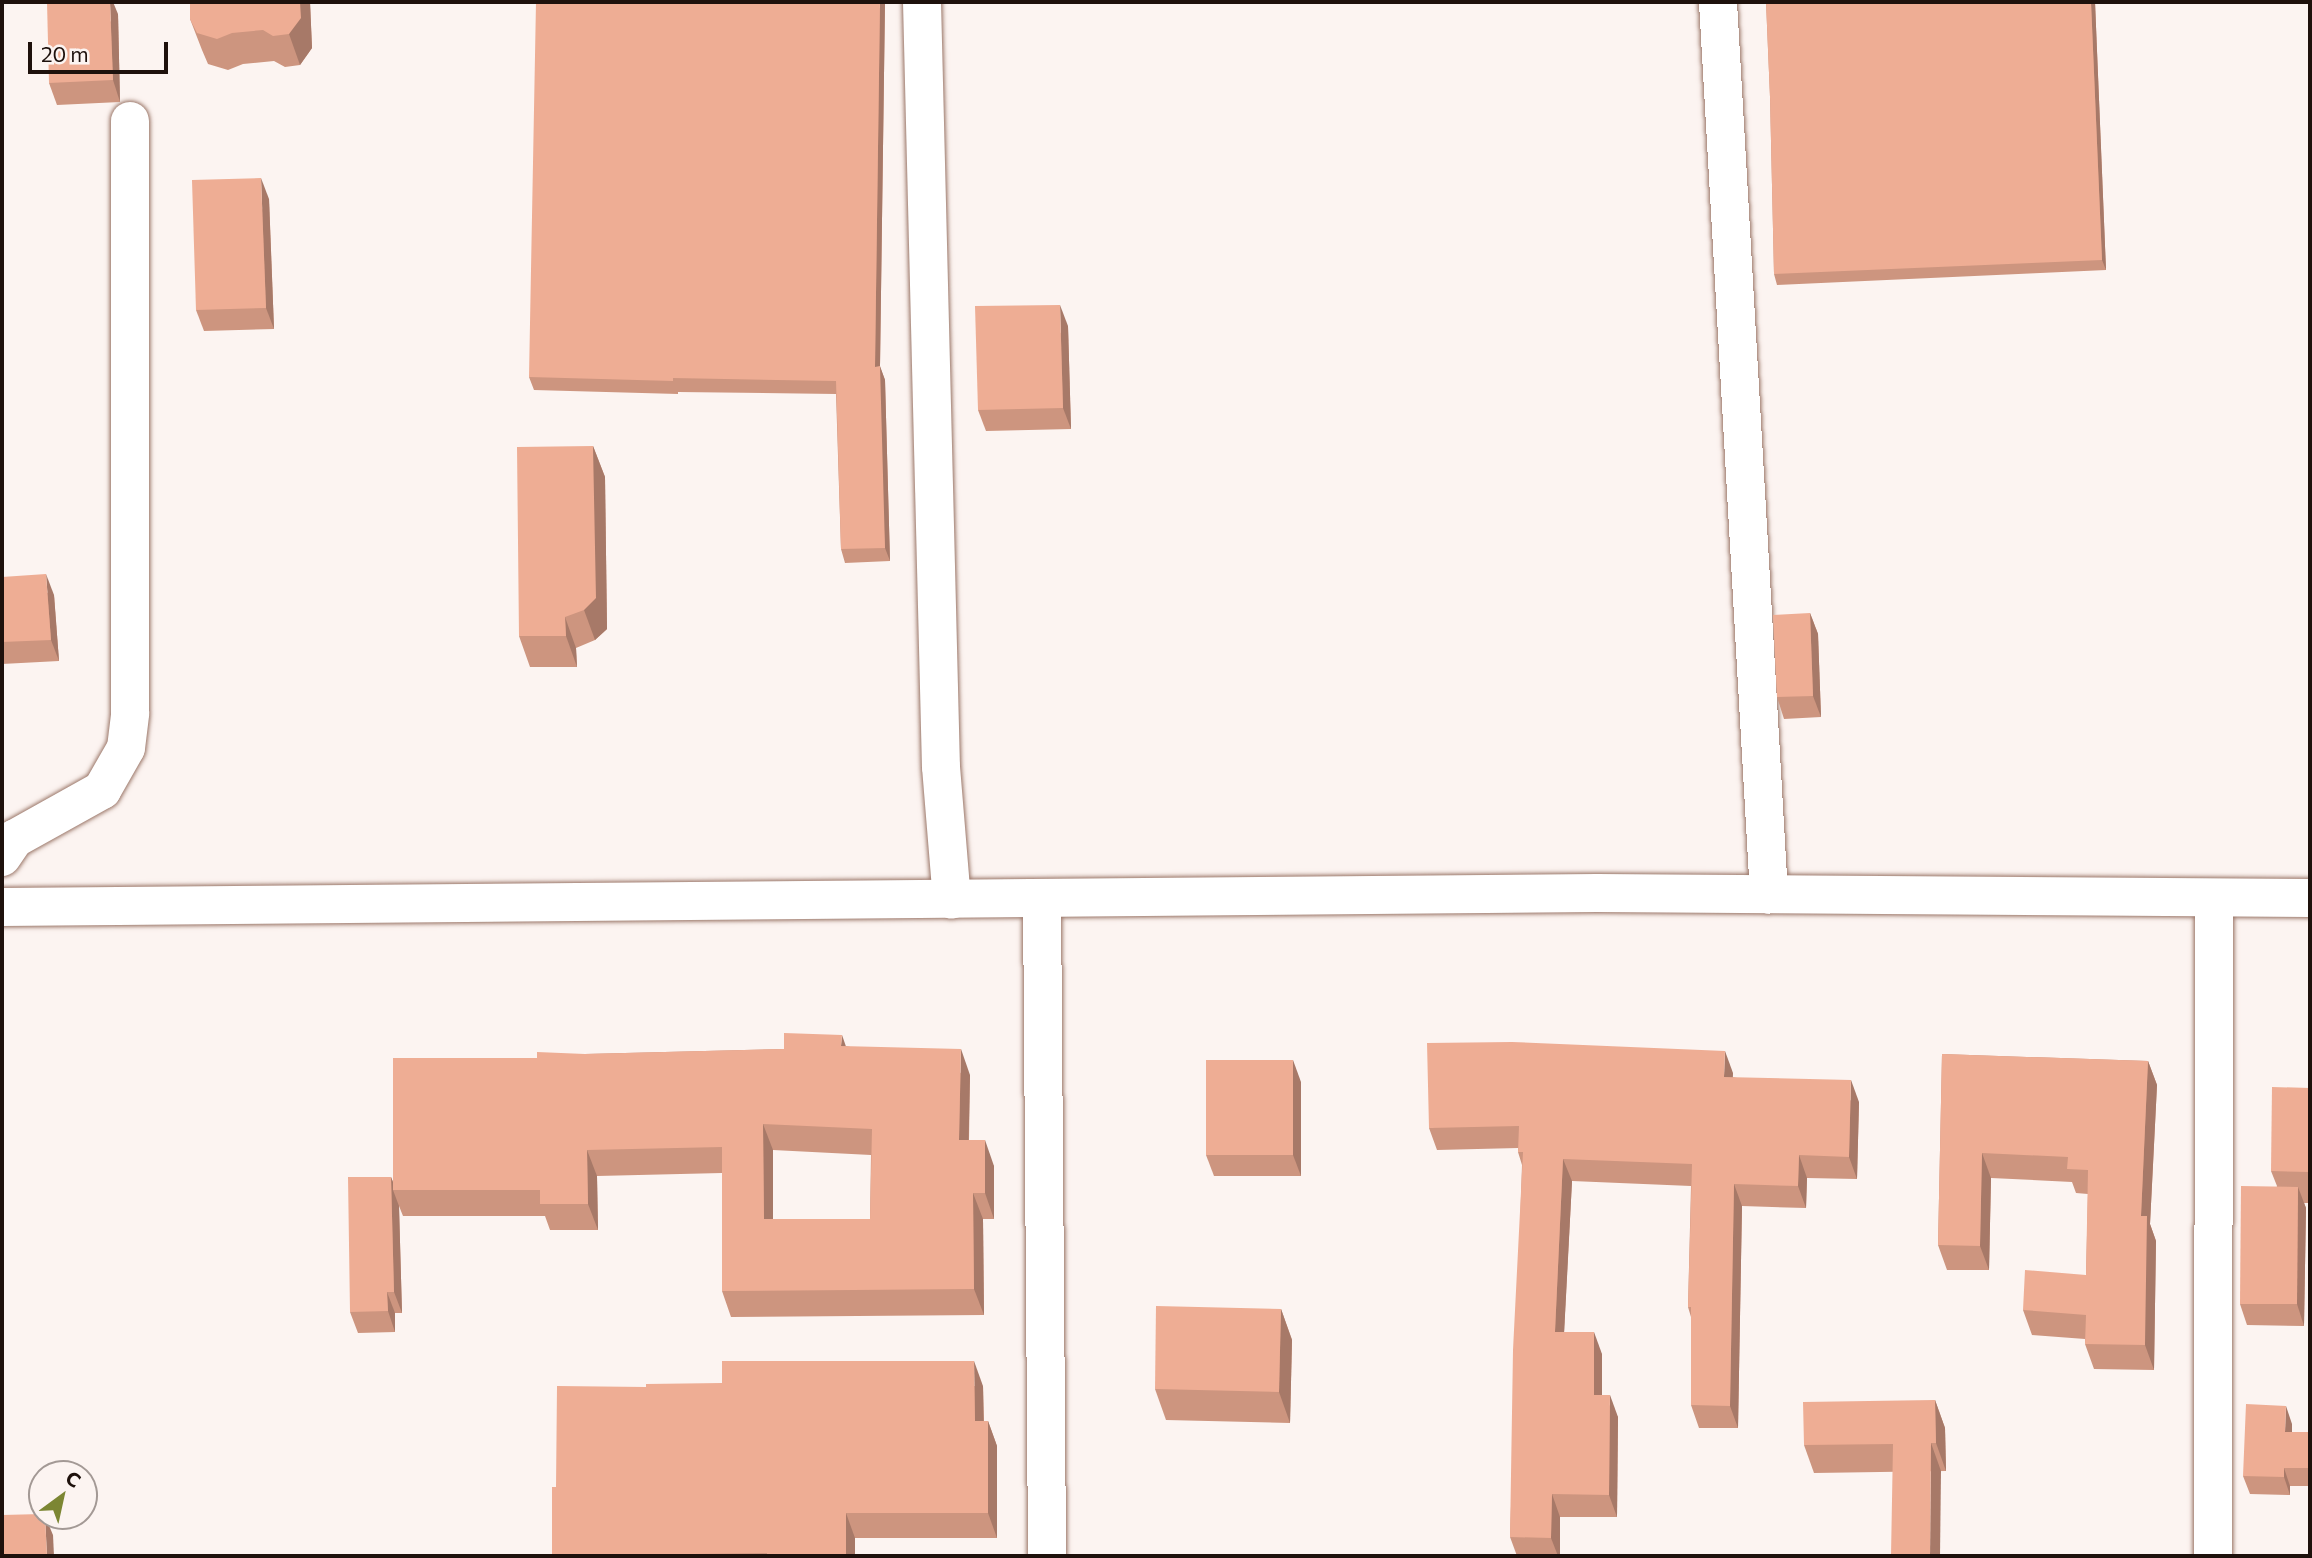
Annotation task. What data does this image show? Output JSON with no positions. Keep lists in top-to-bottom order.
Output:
{
  "scale_bar": "20 m",
  "north": "top right"
}
